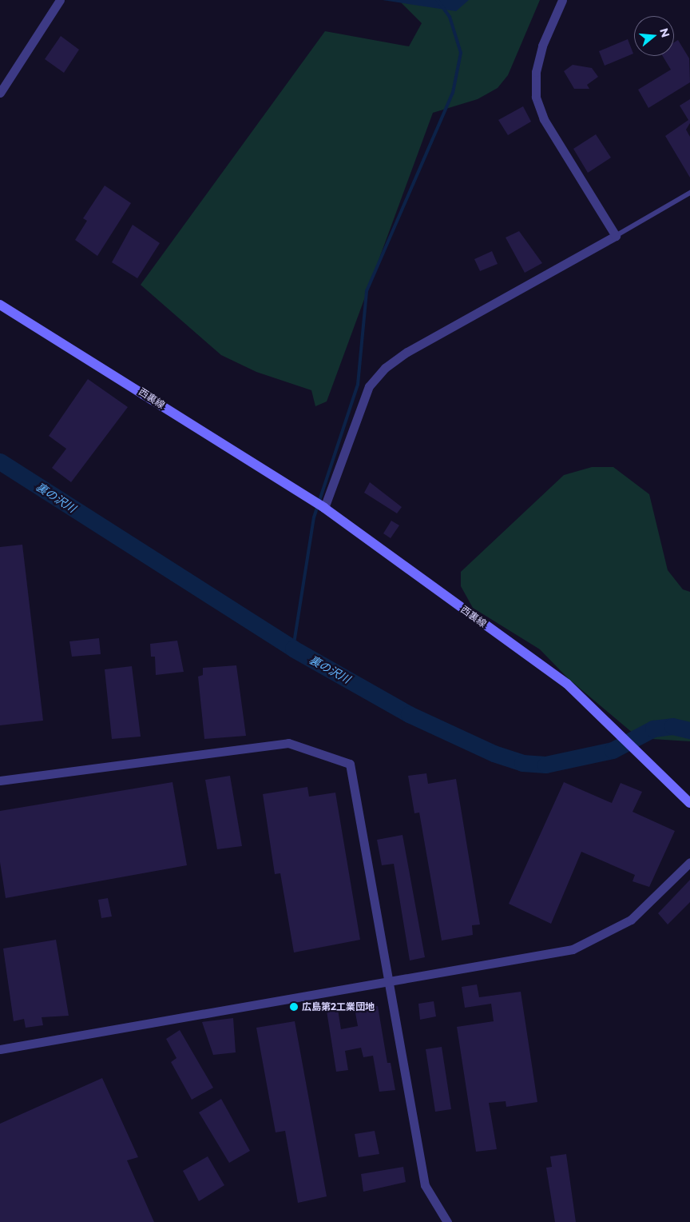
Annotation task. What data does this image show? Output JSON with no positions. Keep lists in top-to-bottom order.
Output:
{
  "streets": {
    "street": ["西裏線"]
  },
  "water": ["裏の沢川"],
  "places": ["広島第2工業団地"],
  "north": "right"
}
